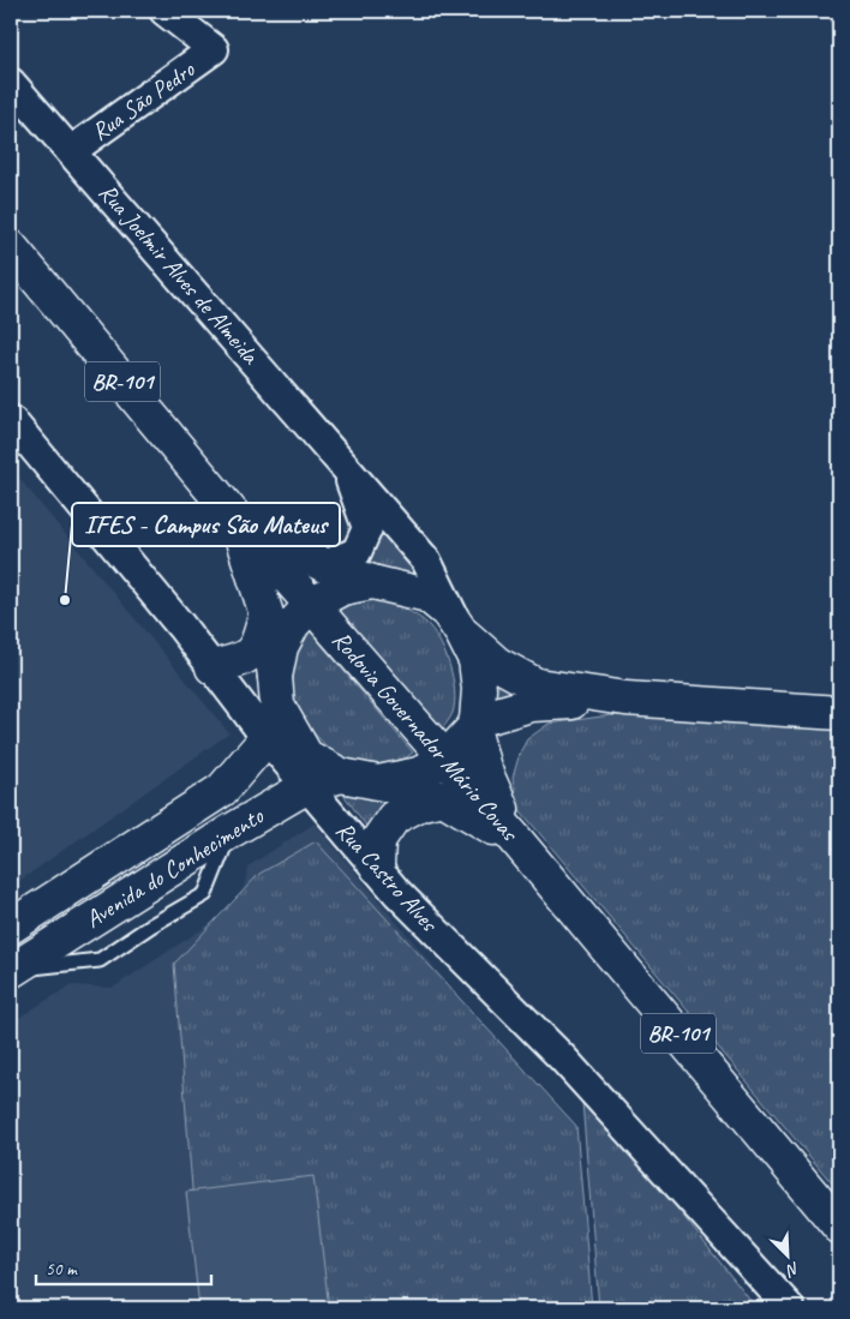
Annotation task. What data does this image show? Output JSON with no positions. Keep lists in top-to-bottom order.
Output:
{
  "streets": {
    "main road": ["BR-101", "Rodovia Governador Mário Covas", "Avenida do Conhecimento"],
    "street": ["Rua São Pedro", "Rua Joelmir Alves de Almeida", "Rua Castro Alves"]
  },
  "crossings": [
    ["Rua São Pedro", "Rua Joelmir Alves de Almeida"],
    ["Rodovia Governador Mário Covas", "Avenida do Conhecimento"],
    ["Avenida do Conhecimento", "Rua Castro Alves"]
  ],
  "places": ["IFES - Campus São Mateus"],
  "scale_bar": "50 m",
  "north": "bottom right"
}
